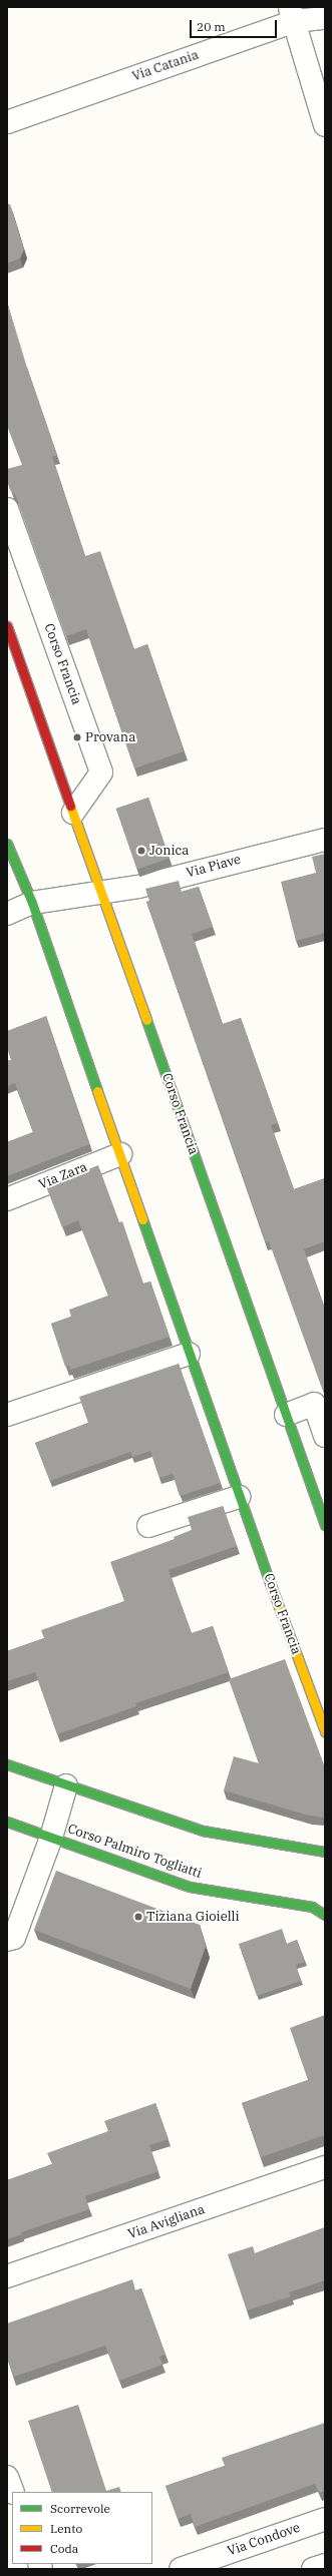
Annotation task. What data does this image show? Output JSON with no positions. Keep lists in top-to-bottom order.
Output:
{
  "streets": {
    "main road": ["Corso Francia", "Corso Palmiro Togliatti"],
    "street": [
      "Via Catania",
      "Via Piave",
      "Via Zara",
      "Via Avigliana",
      "Via Condove"
    ]
  },
  "crossings": [
    ["Corso Francia", "Via Piave"],
    ["Corso Francia", "Via Zara"]
  ],
  "places": ["Provana", "Jonica", "Tiziana Gioielli"],
  "legend": ["Scorrevole", "Lento", "Coda"],
  "scale_bar": "20 m"
}
